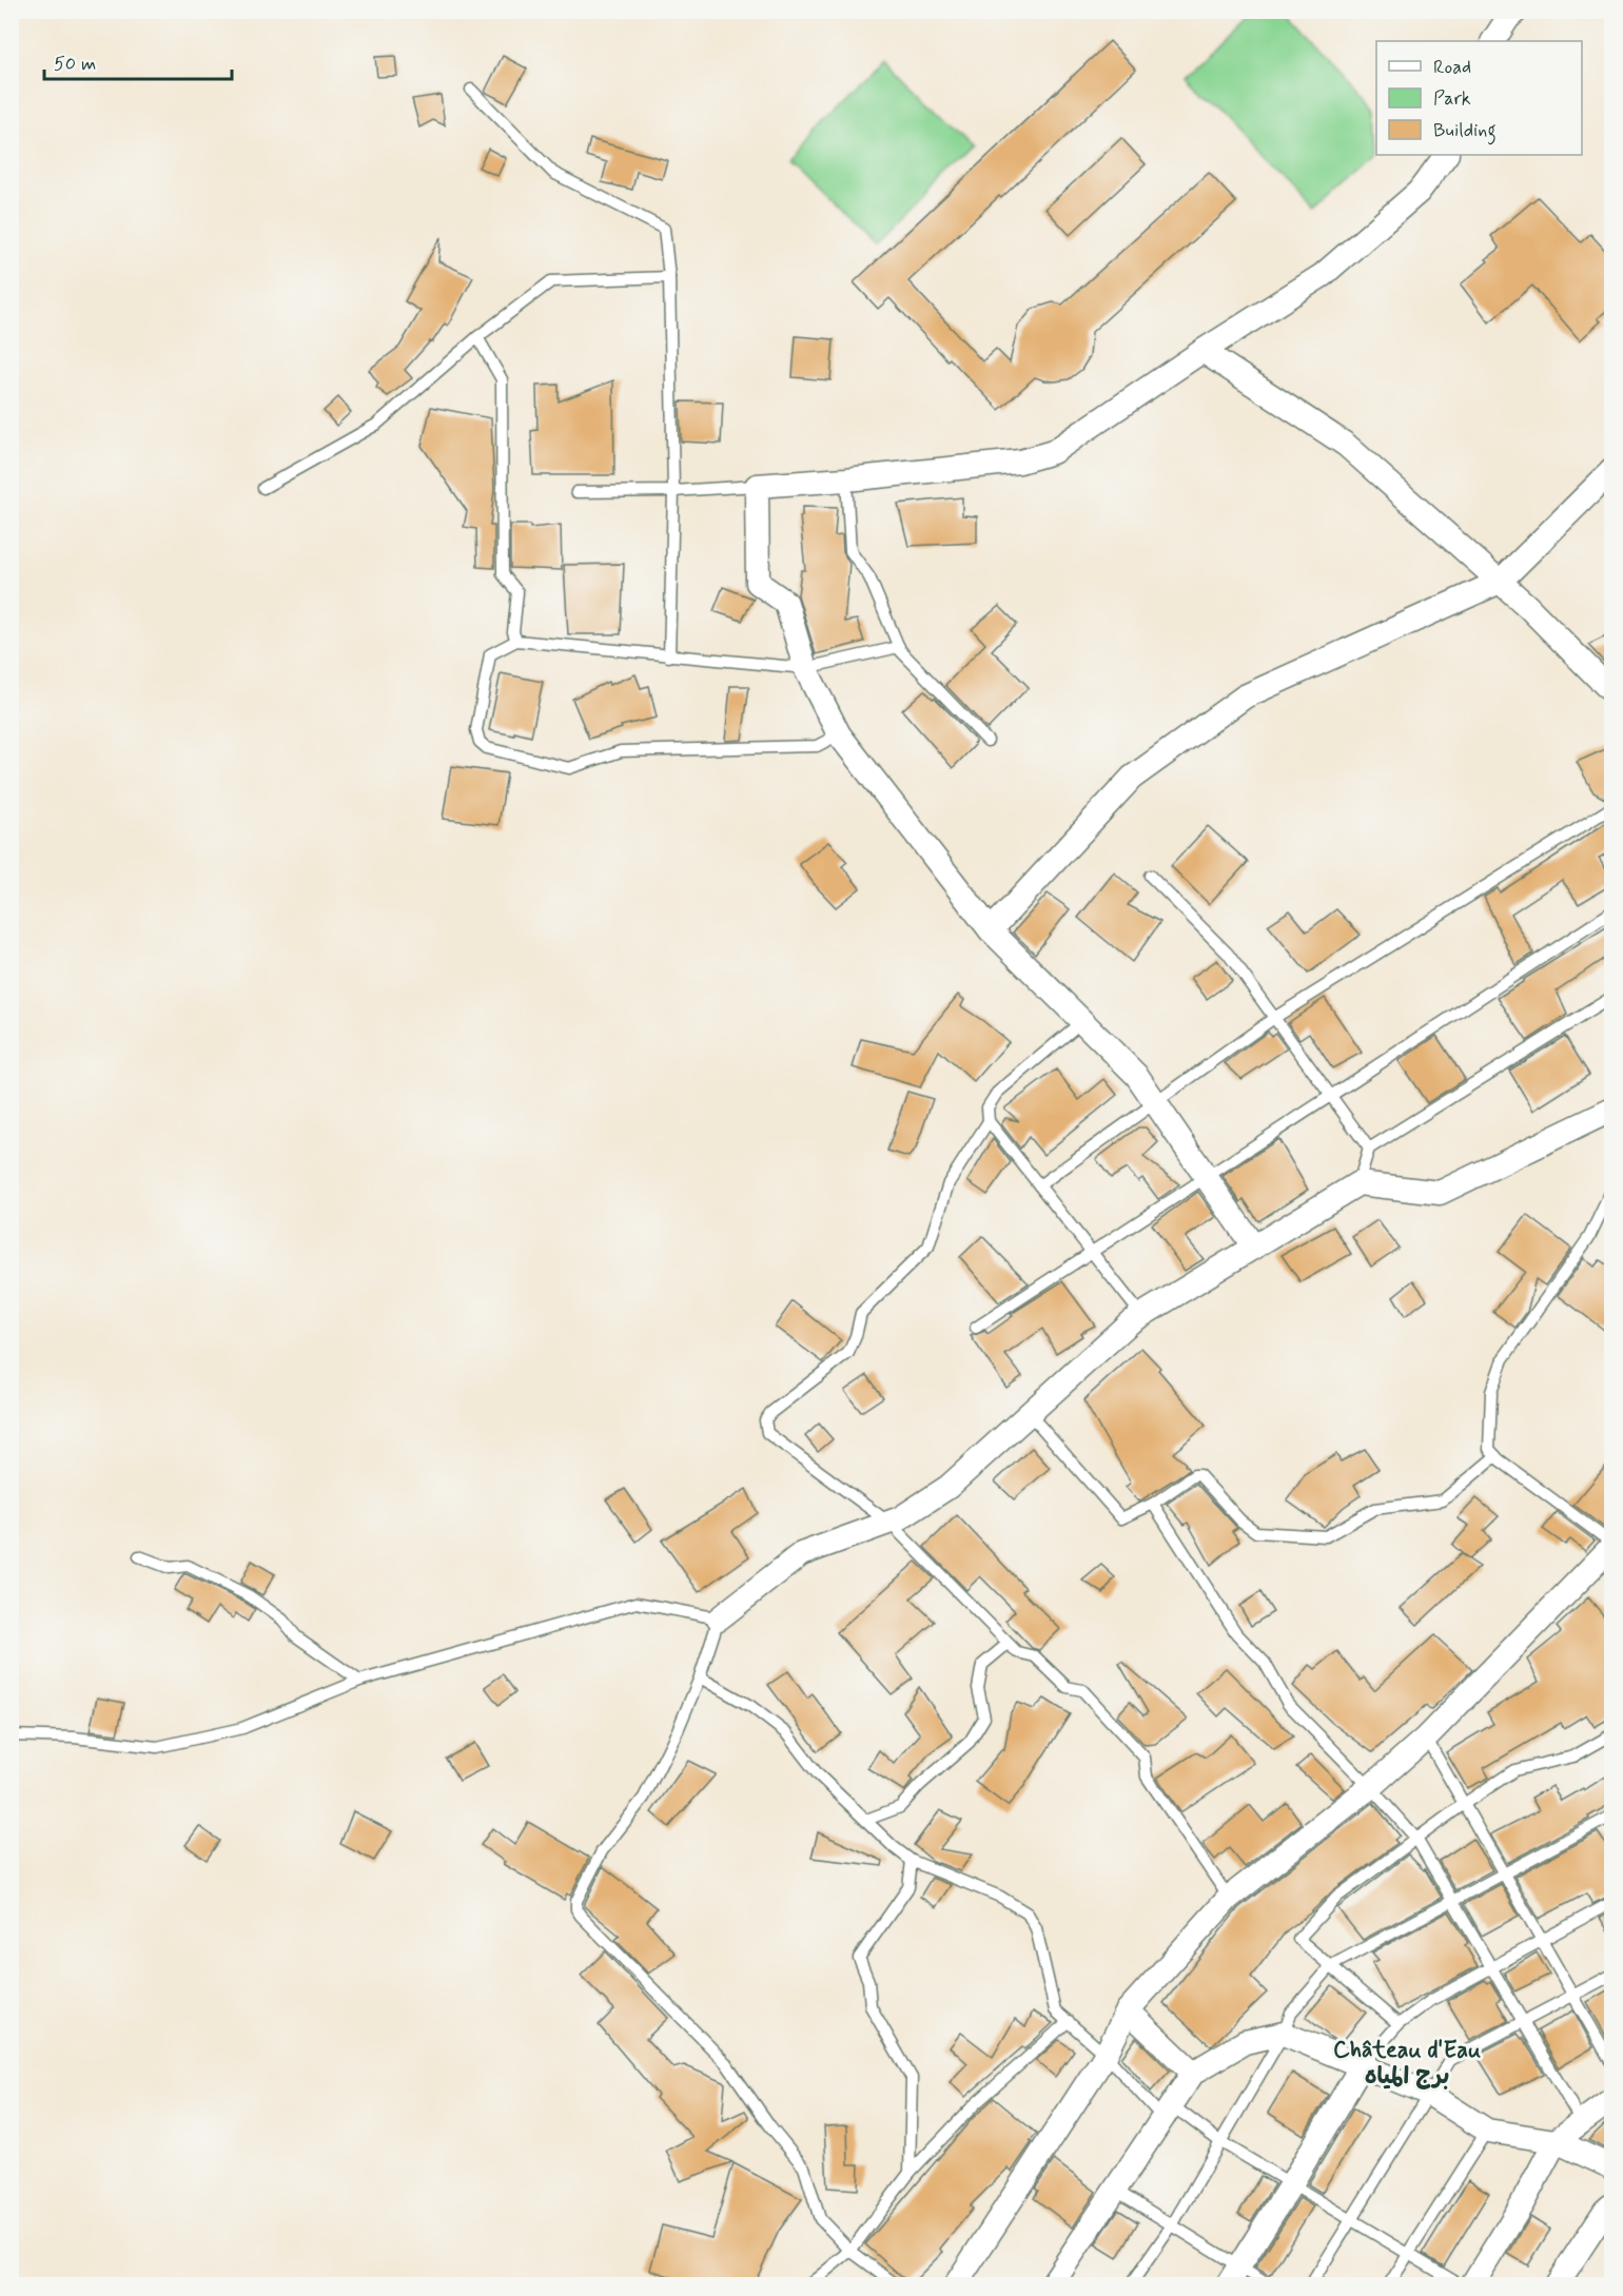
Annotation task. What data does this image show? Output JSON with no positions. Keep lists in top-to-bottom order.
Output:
{
  "districts": ["Château d'Eau برج المياه"],
  "legend": ["Road", "Park", "Building"],
  "scale_bar": "50 m"
}
